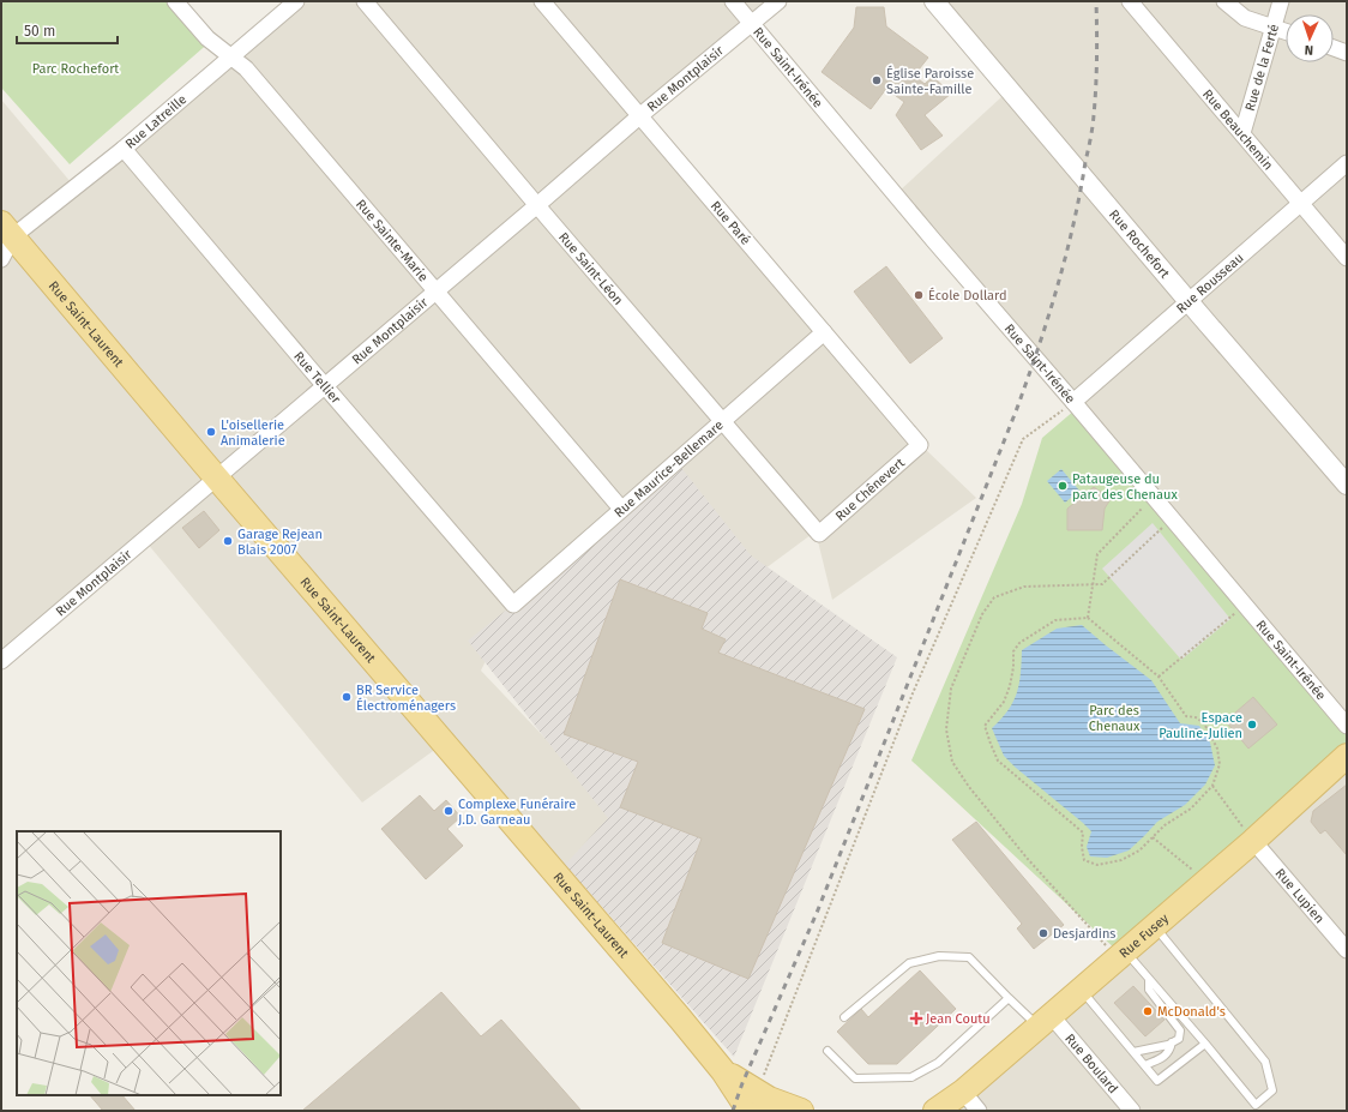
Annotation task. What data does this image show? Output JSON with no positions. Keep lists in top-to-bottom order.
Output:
{
  "streets": {
    "main road": ["Rue Saint-Laurent", "Rue Fusey"],
    "street": [
      "Rue Saint-Irénée",
      "Rue de la Ferté",
      "Rue Montplaisir",
      "Rue Latreille",
      "Rue Beauchemin",
      "Rue Paré",
      "Rue Sainte-Marie",
      "Rue Rochefort",
      "Rue Saint-Léon",
      "Rue Rousseau",
      "Rue Tellier",
      "Rue Maurice-Bellemare",
      "Rue Chênevert",
      "Rue Lupien",
      "Rue Boulard"
    ]
  },
  "crossings": [
    ["Rue Saint-Irénée", "Rue Montplaisir"],
    ["Rue Saint-Irénée", "Rue Rousseau"],
    ["Rue de la Ferté", "Rue Beauchemin"],
    ["Rue Montplaisir", "Rue Paré"],
    ["Rue Montplaisir", "Rue Sainte-Marie"],
    ["Rue Montplaisir", "Rue Saint-Léon"],
    ["Rue Montplaisir", "Rue Saint-Laurent"],
    ["Rue Montplaisir", "Rue Tellier"],
    ["Rue Latreille", "Rue Sainte-Marie"],
    ["Rue Latreille", "Rue Saint-Laurent"],
    ["Rue Latreille", "Rue Tellier"],
    ["Rue Beauchemin", "Rue Rousseau"],
    ["Rue Paré", "Rue Maurice-Bellemare"],
    ["Rue Paré", "Rue Chênevert"],
    ["Rue Sainte-Marie", "Rue Maurice-Bellemare"],
    ["Rue Rochefort", "Rue Rousseau"],
    ["Rue Saint-Léon", "Rue Maurice-Bellemare"],
    ["Rue Saint-Léon", "Rue Chênevert"],
    ["Rue Tellier", "Rue Maurice-Bellemare"],
    ["Rue Lupien", "Rue Fusey"],
    ["Rue Fusey", "Rue Boulard"]
  ],
  "parks": ["Parc Rochefort", "Parc des Chenaux"],
  "places": {
    "other": [
      "Église Paroisse Sainte-Famille",
      "École Dollard",
      "L'oisellerie Animalerie",
      "Pataugeuse du parc des Chenaux",
      "Garage Rejean Blais 2007",
      "BR Service Électroménagers",
      "Espace Pauline-Julien",
      "Complexe Funéraire J.D. Garneau",
      "Desjardins",
      "McDonald's"
    ],
    "health": ["Jean Coutu"]
  },
  "scale_bar": "50 m",
  "north": "bottom"
}
